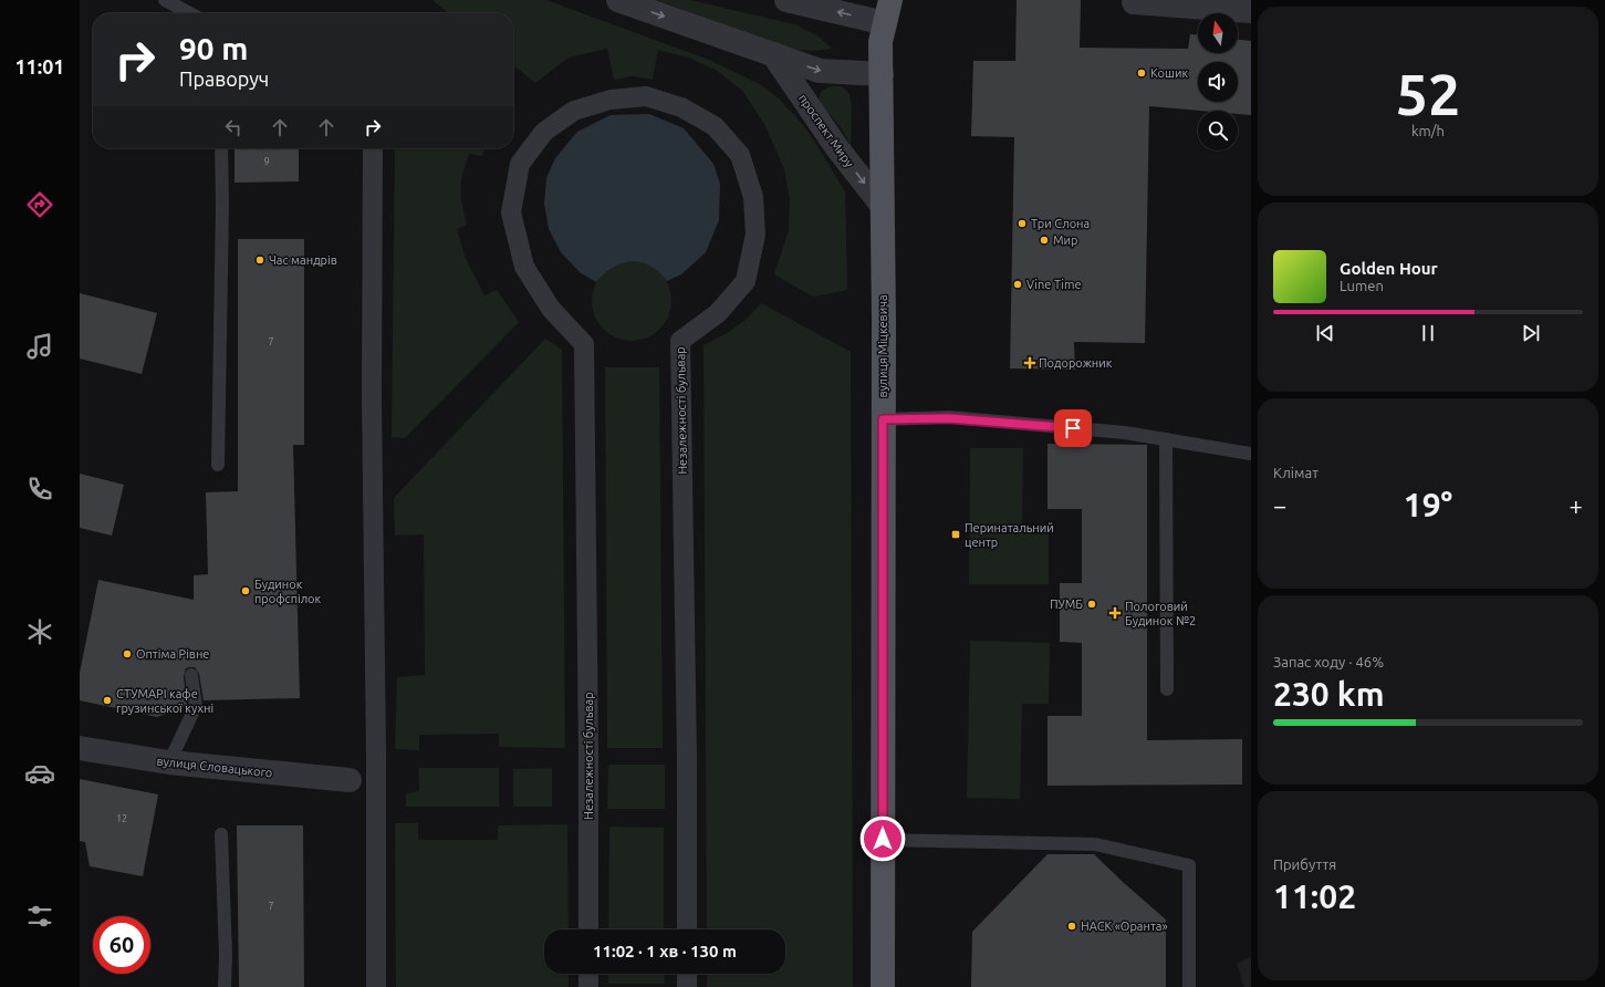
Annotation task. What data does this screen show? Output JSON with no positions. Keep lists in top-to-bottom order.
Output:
{
  "streets": {
    "main road": ["вулиця Міцкевича"],
    "street": ["проспект Миру", "Незалежності бульвар", "вулиця Словацького"]
  },
  "crossings": [
    ["проспект Миру", "вулиця Міцкевича"]
  ],
  "one_way": ["проспект Миру"],
  "places": {
    "other": [
      "Кошик",
      "Три Слона",
      "Мир",
      "Час мандрів",
      "Vine Time",
      "Будинок профспілок",
      "ПУМБ",
      "Оптіма Рівне",
      "СТУМАРІ кафе грузинської кухні",
      "НАСК «Оранта»"
    ],
    "health": ["Подорожник", "Пологовий Будинок №2"],
    "transit": ["Перинатальний центр"]
  },
  "house_numbers": [
    "9",
    "7",
    "12",
    "7"
  ],
  "north": "top",
  "page": {
    "tabs": "11:01",
    "tile": [
      ["52", "km/h"],
      "Клімат",
      ["Запас ходу · 46%", "230 km"],
      ["Прибуття", "11:02"]
    ],
    "turn": ["90 m", "Праворуч"],
    "song": ["Golden Hour", "Lumen"],
    "heat": ["−", "19°", "+"],
    "limit": "60",
    "trip": "11:02 · 1 хв · 130 m"
  }
}
